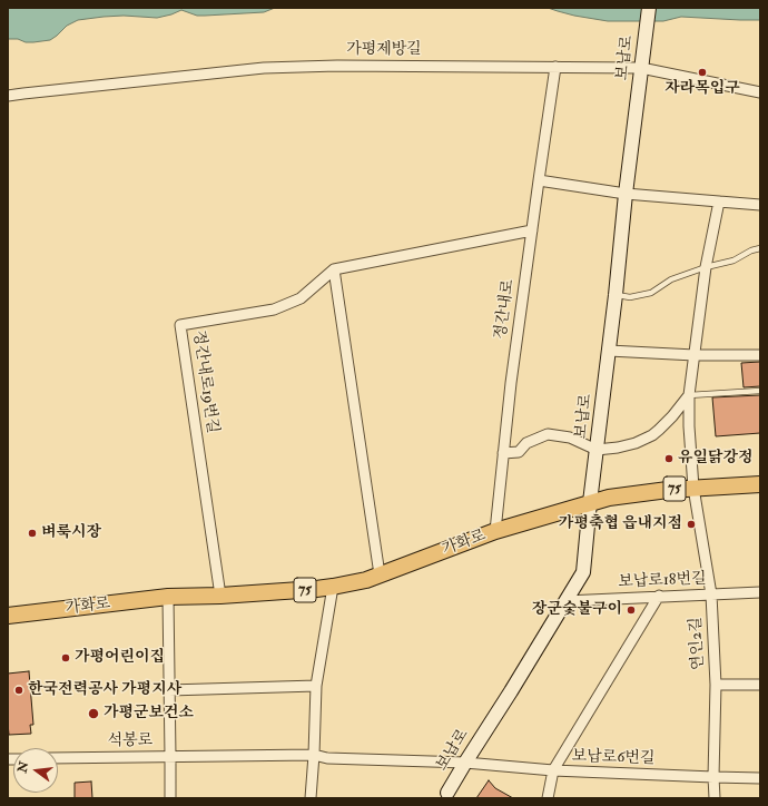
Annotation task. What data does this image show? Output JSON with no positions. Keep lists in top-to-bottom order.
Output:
{
  "streets": {
    "main road": ["75", "가화로"],
    "street": [
      "가평제방길",
      "보납로",
      "정간내로",
      "정간내로19번길",
      "보납로18번길",
      "연인2길",
      "석봉로",
      "보납로6번길"
    ]
  },
  "crossings": [
    ["가평제방길", "보납로"],
    ["가평제방길", "정간내로"],
    ["보납로", "가화로"],
    ["보납로", "보납로18번길"],
    ["보납로", "보납로6번길"],
    ["정간내로", "정간내로19번길"],
    ["정간내로", "가화로"],
    ["정간내로19번길", "가화로"],
    ["가화로", "연인2길"],
    ["보납로18번길", "연인2길"],
    ["연인2길", "보납로6번길"],
    ["석봉로", "보납로6번길"]
  ],
  "places": [
    "자라목입구",
    "유일닭강정",
    "가평축협 읍내지점",
    "벼룩시장",
    "장군숯불구이",
    "가평어린이집",
    "한국전력공사 가평지사",
    "가평군보건소"
  ],
  "north": "left"
}
